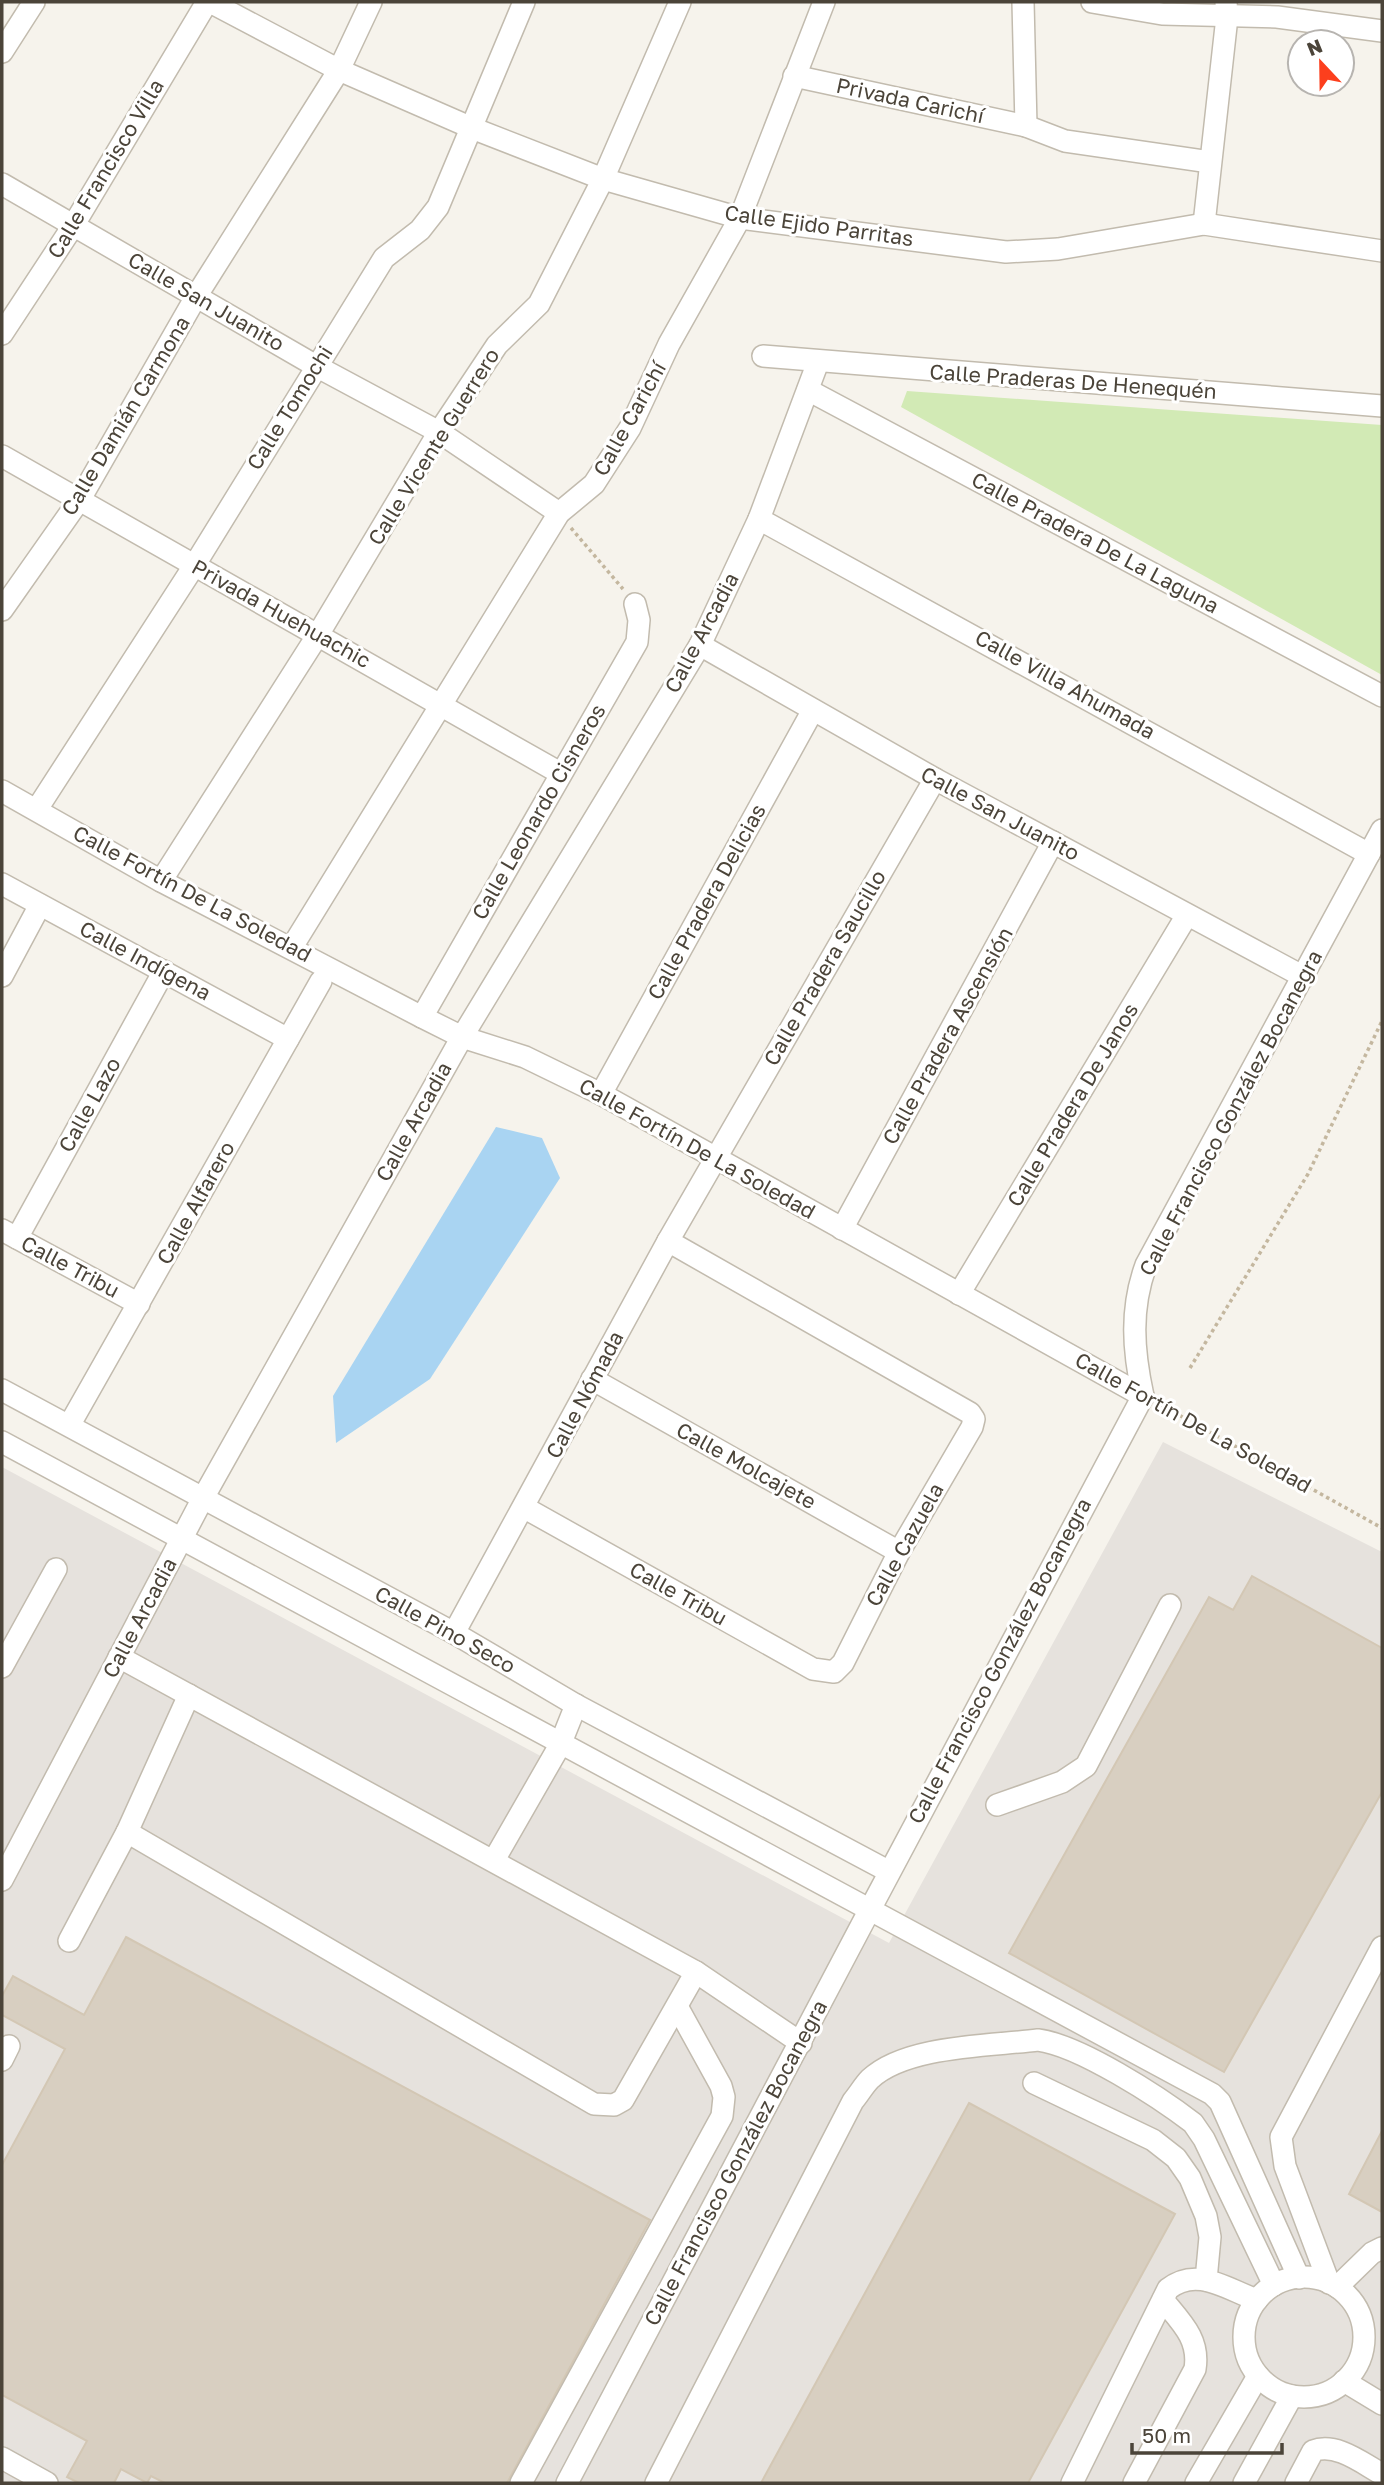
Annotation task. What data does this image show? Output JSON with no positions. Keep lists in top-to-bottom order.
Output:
{
  "streets": {
    "street": [
      "Privada Carichí",
      "Calle Francisco Villa",
      "Calle Ejido Parritas",
      "Calle San Juanito",
      "Calle Praderas De Henequén",
      "Calle Tomochi",
      "Calle Damián Carmona",
      "Calle Carichí",
      "Calle Vicente Guerrero",
      "Calle Pradera De La Laguna",
      "Privada Huehuachic",
      "Calle Arcadia",
      "Calle Villa Ahumada",
      "Calle Leonardo Cisneros",
      "Calle Fortín De La Soledad",
      "Calle Pradera Delicias",
      "Calle Indígena",
      "Calle Pradera Saucillo",
      "Calle Pradera Ascensión",
      "Calle Lazo",
      "Calle Pradera De Janos",
      "Calle Francisco González Bocanegra",
      "Calle Alfarero",
      "Calle Tribu",
      "Calle Nómada",
      "Calle Molcajete",
      "Calle Cazuela",
      "Calle Pino Seco"
    ]
  },
  "crossings": [
    ["Privada Carichí", "Calle Carichí"],
    ["Calle Francisco Villa", "Calle Ejido Parritas"],
    ["Calle Francisco Villa", "Calle San Juanito"],
    ["Calle Ejido Parritas", "Calle Tomochi"],
    ["Calle Ejido Parritas", "Calle Damián Carmona"],
    ["Calle Ejido Parritas", "Calle Carichí"],
    ["Calle Ejido Parritas", "Calle Vicente Guerrero"],
    ["Calle San Juanito", "Calle Tomochi"],
    ["Calle San Juanito", "Calle Damián Carmona"],
    ["Calle San Juanito", "Calle Carichí"],
    ["Calle San Juanito", "Calle Vicente Guerrero"],
    ["Calle San Juanito", "Calle Arcadia"],
    ["Calle San Juanito", "Calle Pradera Delicias"],
    ["Calle San Juanito", "Calle Pradera Saucillo"],
    ["Calle San Juanito", "Calle Pradera Ascensión"],
    ["Calle San Juanito", "Calle Pradera De Janos"],
    ["Calle San Juanito", "Calle Francisco González Bocanegra"],
    ["Calle Praderas De Henequén", "Calle Arcadia"],
    ["Calle Tomochi", "Privada Huehuachic"],
    ["Calle Tomochi", "Calle Fortín De La Soledad"],
    ["Calle Damián Carmona", "Privada Huehuachic"],
    ["Calle Carichí", "Privada Huehuachic"],
    ["Calle Carichí", "Calle Fortín De La Soledad"],
    ["Calle Vicente Guerrero", "Privada Huehuachic"],
    ["Calle Vicente Guerrero", "Calle Fortín De La Soledad"],
    ["Calle Pradera De La Laguna", "Calle Arcadia"],
    ["Privada Huehuachic", "Calle Leonardo Cisneros"],
    ["Calle Arcadia", "Calle Villa Ahumada"],
    ["Calle Arcadia", "Calle Fortín De La Soledad"],
    ["Calle Arcadia", "Calle Pino Seco"],
    ["Calle Villa Ahumada", "Calle Francisco González Bocanegra"],
    ["Calle Leonardo Cisneros", "Calle Fortín De La Soledad"],
    ["Calle Fortín De La Soledad", "Calle Pradera Delicias"],
    ["Calle Fortín De La Soledad", "Calle Pradera Saucillo"],
    ["Calle Fortín De La Soledad", "Calle Pradera Ascensión"],
    ["Calle Fortín De La Soledad", "Calle Pradera De Janos"],
    ["Calle Fortín De La Soledad", "Calle Francisco González Bocanegra"],
    ["Calle Fortín De La Soledad", "Calle Nómada"],
    ["Calle Indígena", "Calle Lazo"],
    ["Calle Indígena", "Calle Alfarero"],
    ["Calle Pradera Saucillo", "Calle Nómada"],
    ["Calle Lazo", "Calle Tribu"],
    ["Calle Francisco González Bocanegra", "Calle Pino Seco"],
    ["Calle Alfarero", "Calle Tribu"],
    ["Calle Alfarero", "Calle Pino Seco"],
    ["Calle Tribu", "Calle Nómada"],
    ["Calle Tribu", "Calle Cazuela"],
    ["Calle Nómada", "Calle Molcajete"],
    ["Calle Nómada", "Calle Cazuela"],
    ["Calle Nómada", "Calle Pino Seco"],
    ["Calle Molcajete", "Calle Cazuela"]
  ],
  "scale_bar": "50 m",
  "north": "top"
}
